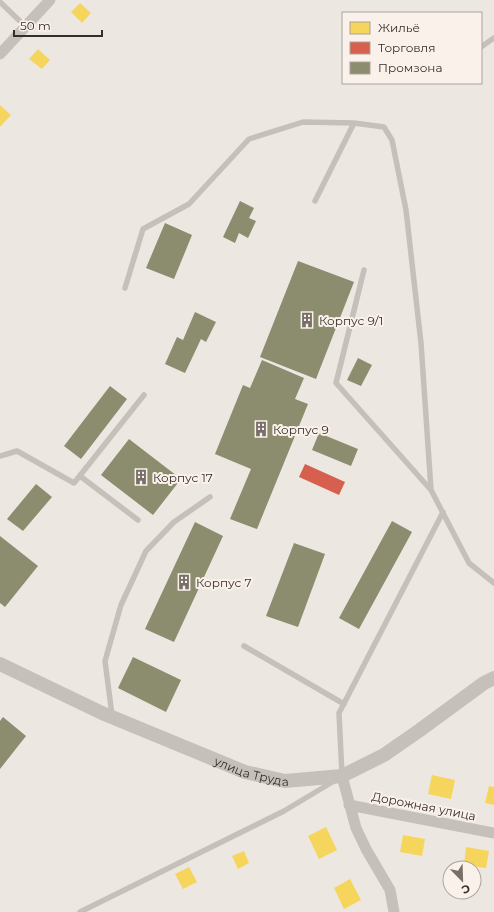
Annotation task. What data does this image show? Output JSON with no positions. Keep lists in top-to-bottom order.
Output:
{
  "streets": {
    "street": ["улица Труда", "Дорожная улица"]
  },
  "places": {
    "building": [
      "Корпус 9/1",
      "Корпус 9",
      "Корпус 17",
      "Корпус 7"
    ]
  },
  "legend": ["Жильё", "Торговля", "Промзона"],
  "scale_bar": "50 m",
  "north": "bottom right"
}
